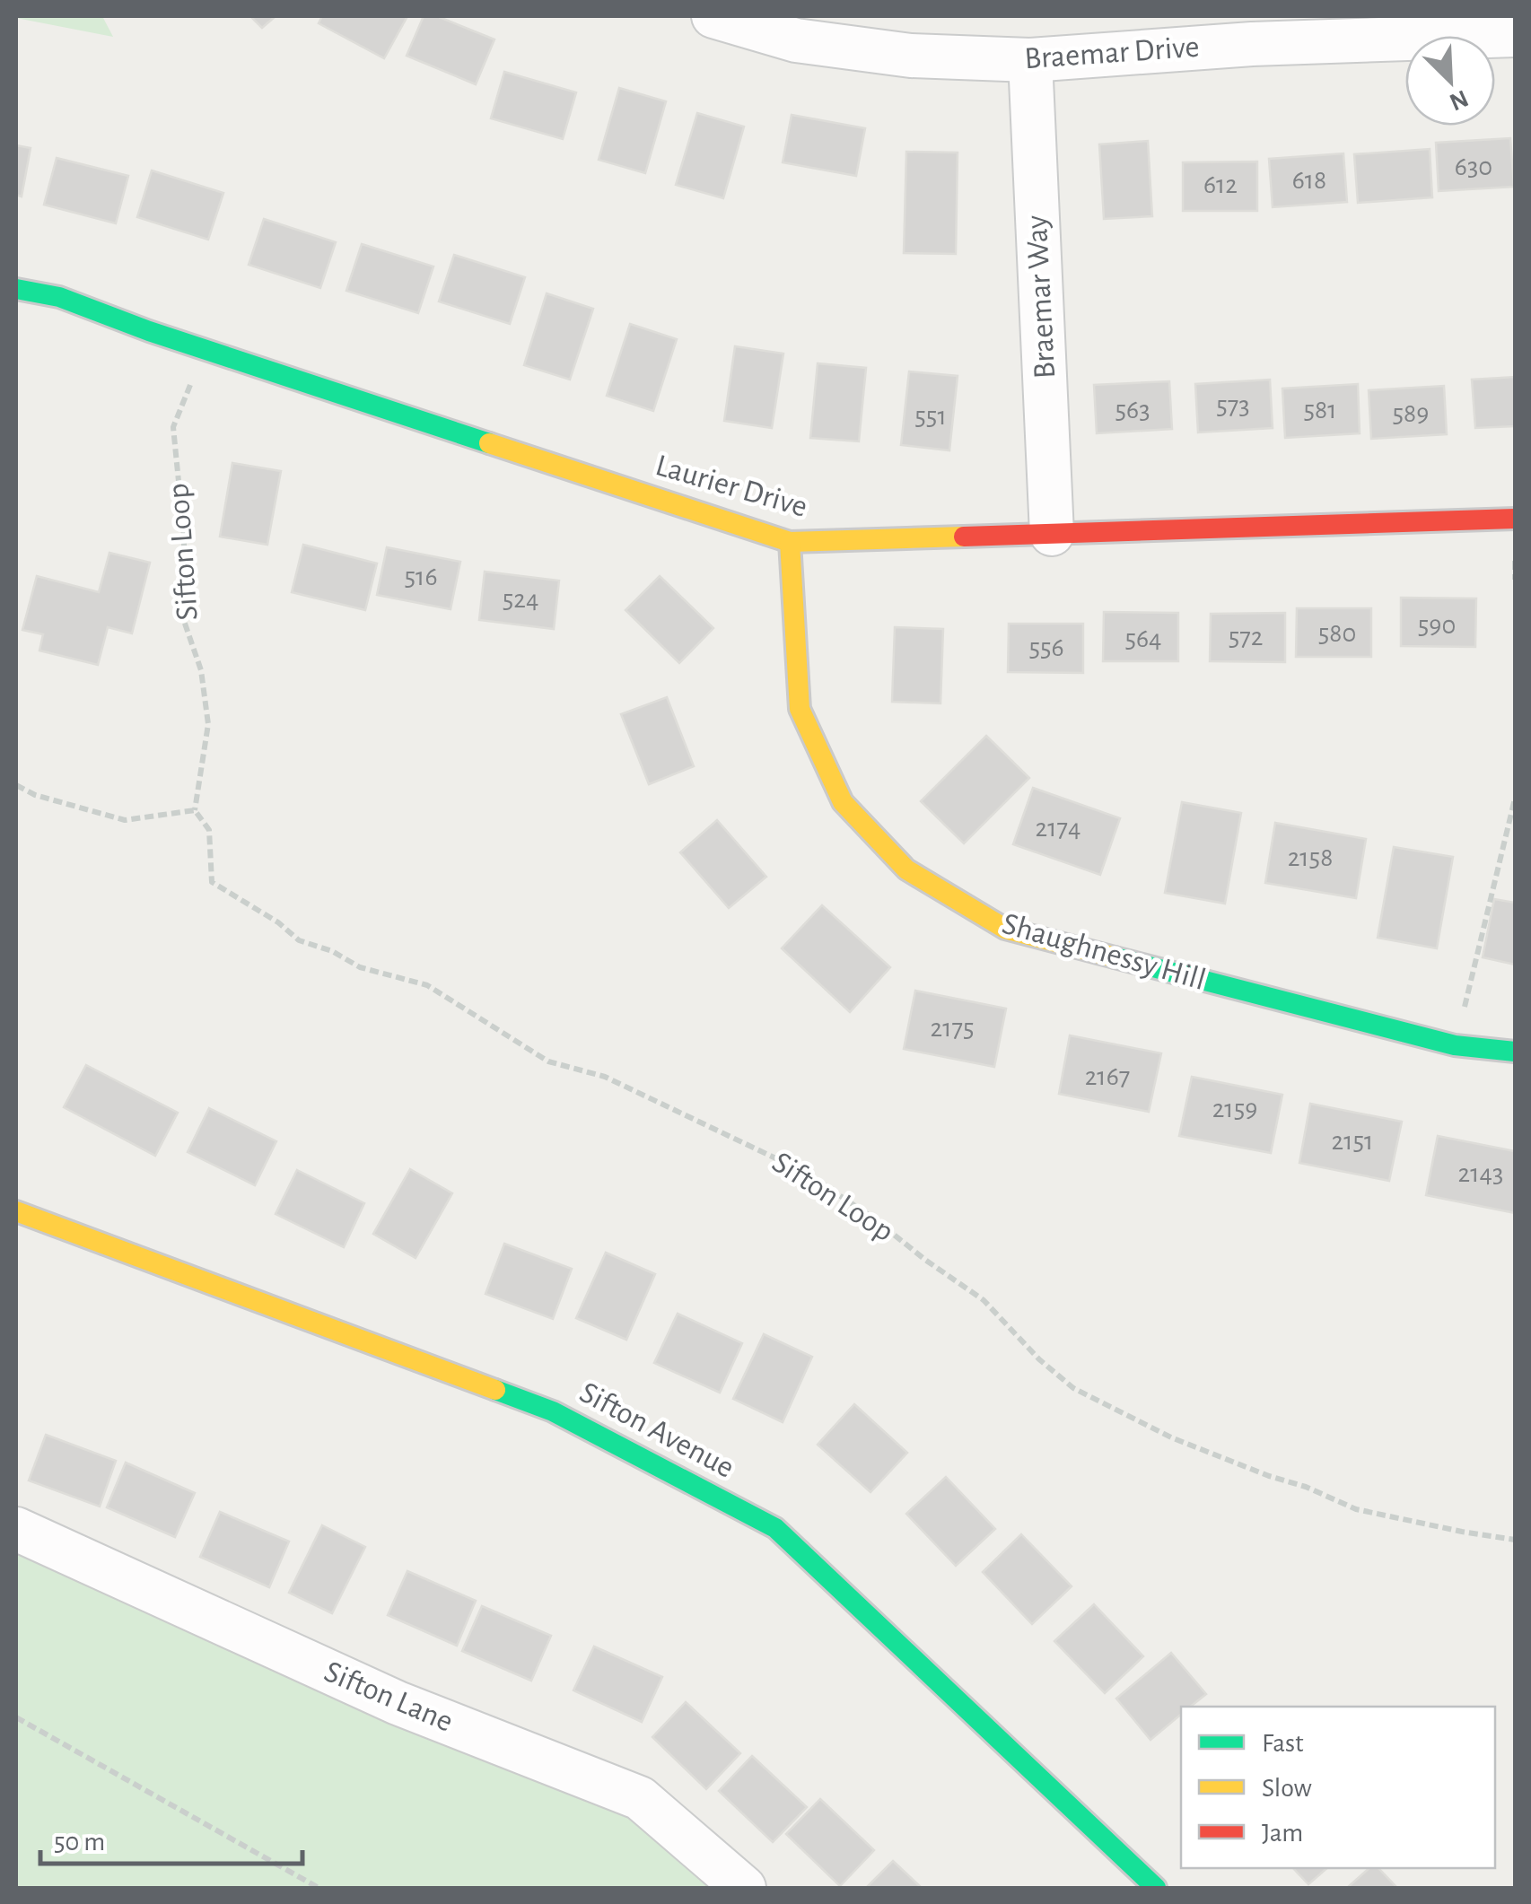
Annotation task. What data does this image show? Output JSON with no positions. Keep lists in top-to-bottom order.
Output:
{
  "streets": {
    "street": [
      "Braemar Drive",
      "Braemar Way",
      "Laurier Drive",
      "Shaughnessy Hill",
      "Sifton Avenue",
      "Sifton Lane"
    ],
    "path": ["Sifton Loop"]
  },
  "crossings": [
    ["Braemar Drive", "Braemar Way"],
    ["Braemar Way", "Laurier Drive"],
    ["Laurier Drive", "Sifton Loop"],
    ["Laurier Drive", "Shaughnessy Hill"]
  ],
  "house_numbers": [
    "630",
    "618",
    "612",
    "573",
    "563",
    "581",
    "589",
    "551",
    "516",
    "524",
    "590",
    "580",
    "572",
    "564",
    "556",
    "2174",
    "2158",
    "2175",
    "2167",
    "2159",
    "2151",
    "2143"
  ],
  "legend": ["Fast", "Slow", "Jam"],
  "scale_bar": "50 m",
  "north": "bottom right"
}
